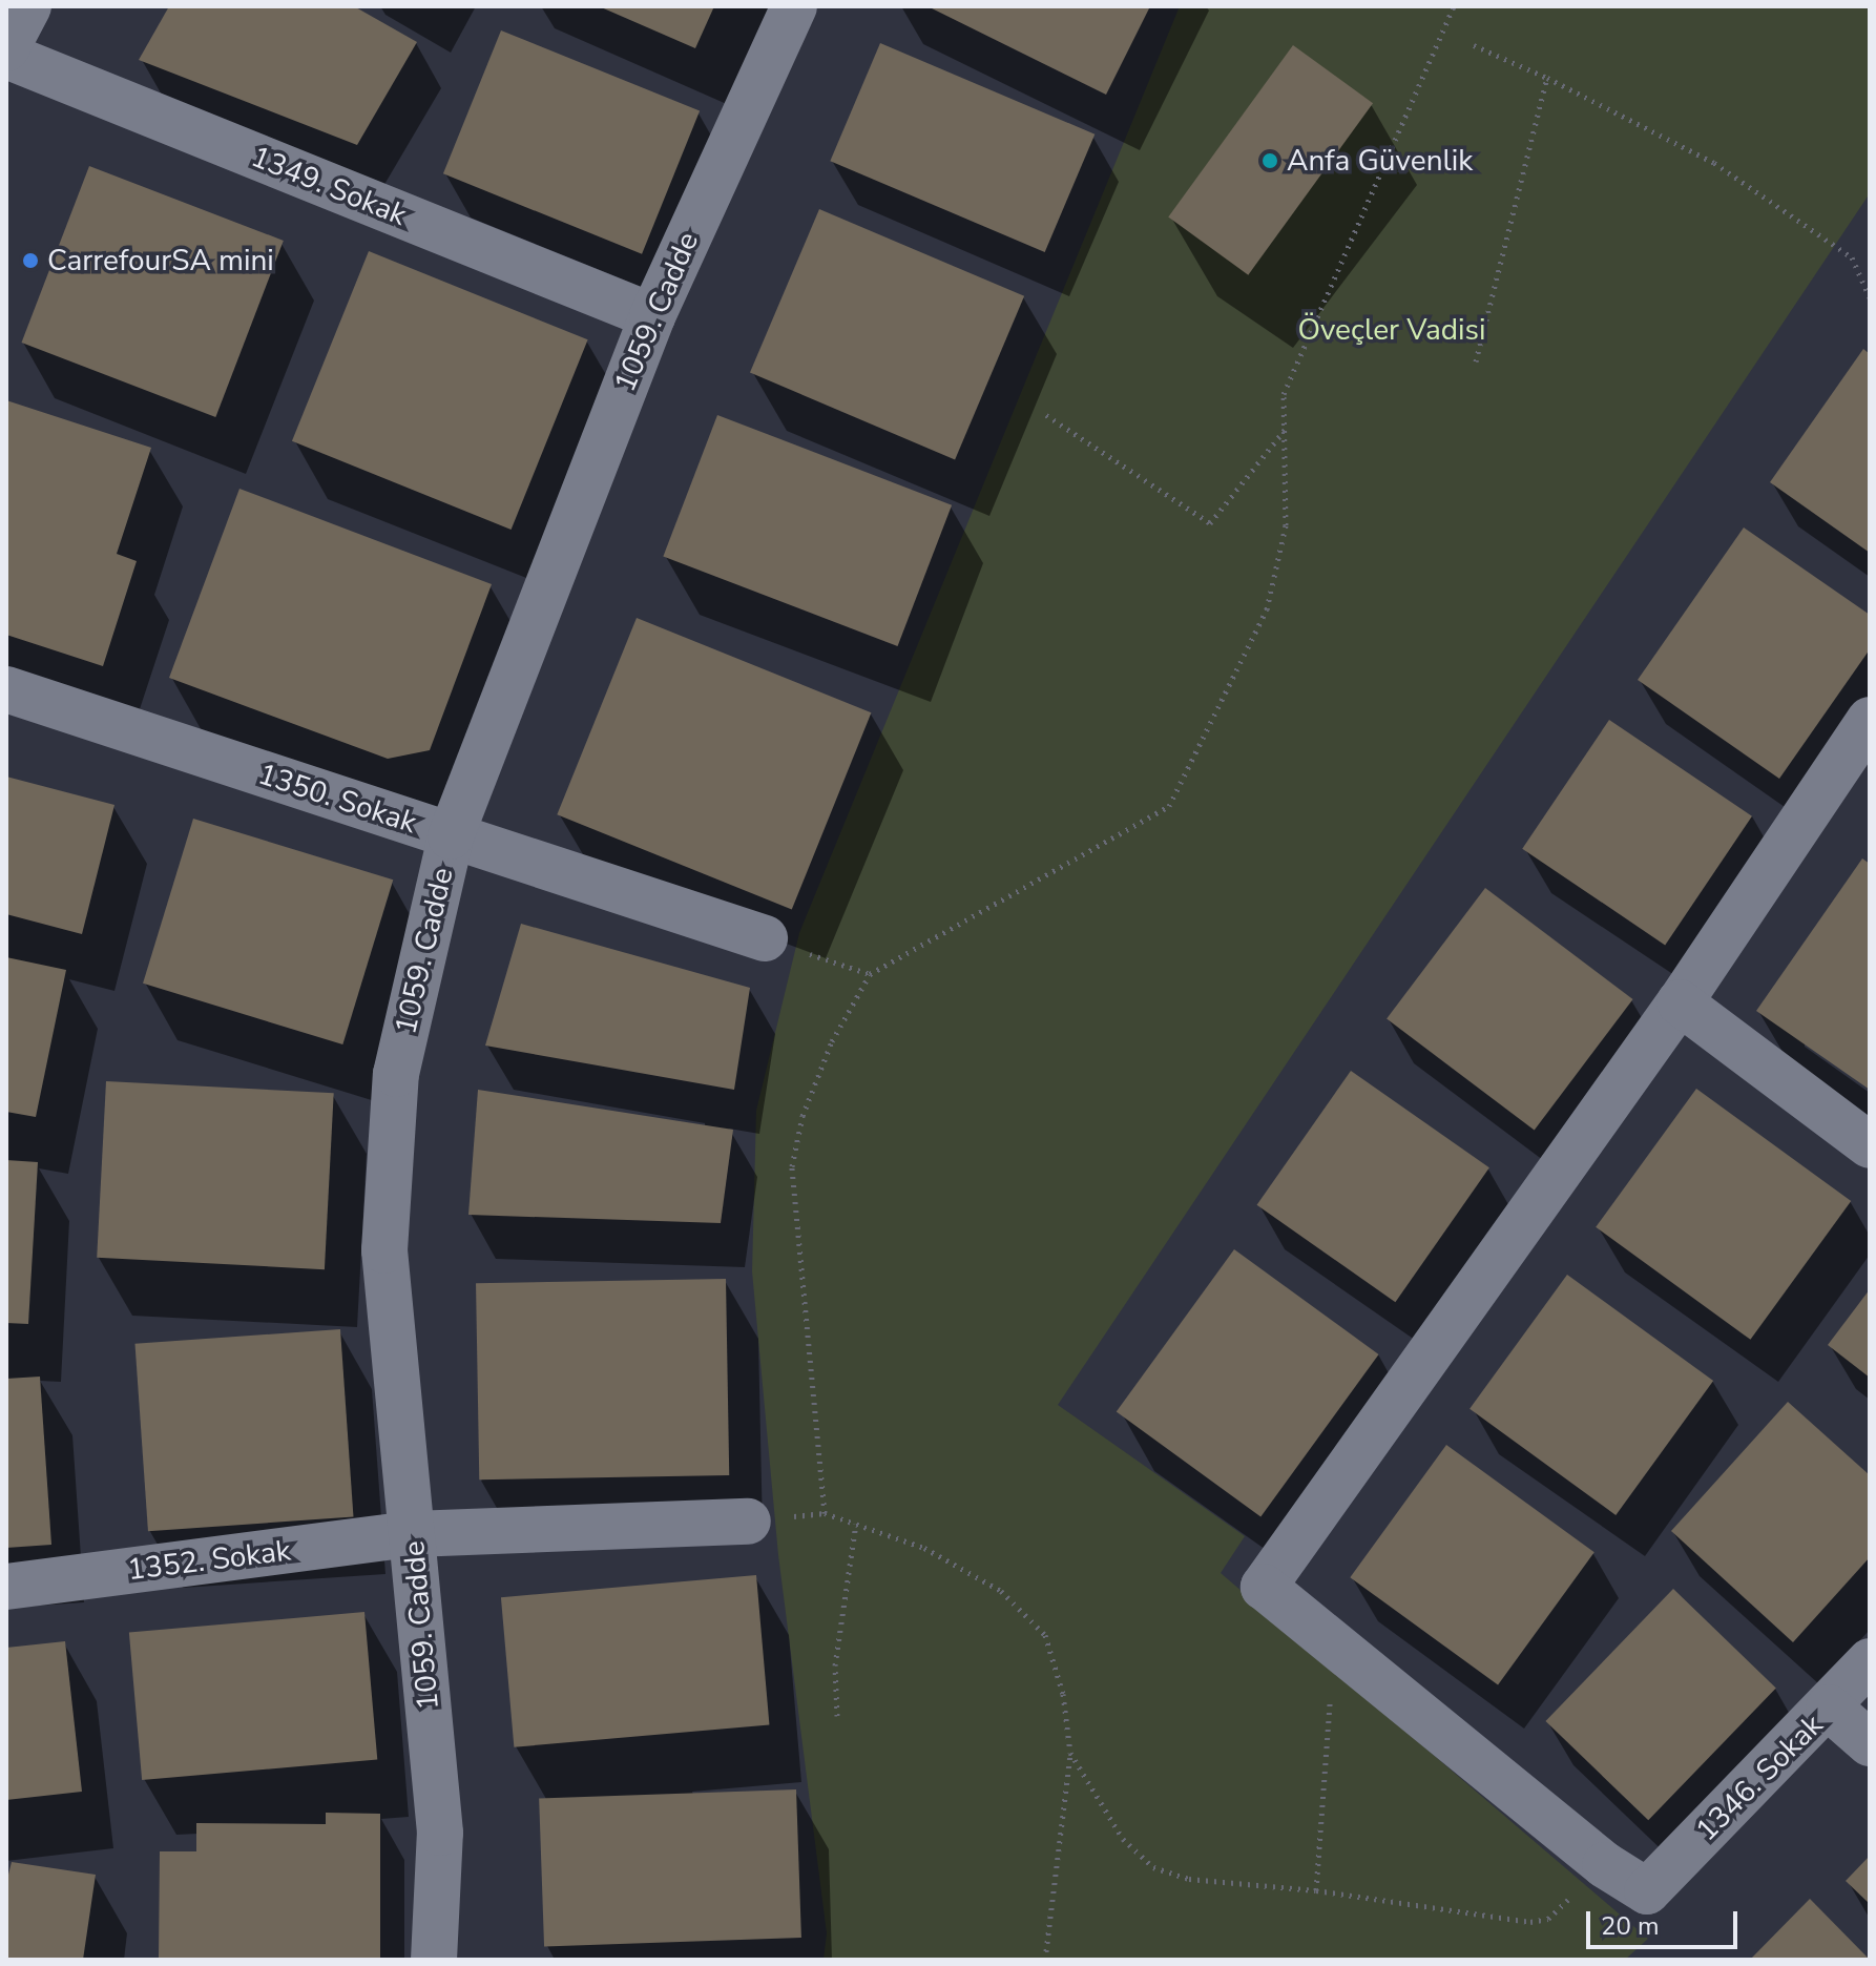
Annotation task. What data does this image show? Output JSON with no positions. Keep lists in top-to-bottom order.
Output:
{
  "streets": {
    "street": [
      "1349. Sokak",
      "1059. Cadde",
      "1350. Sokak",
      "1352. Sokak",
      "1346. Sokak"
    ]
  },
  "crossings": [
    ["1349. Sokak", "1059. Cadde"],
    ["1059. Cadde", "1350. Sokak"],
    ["1059. Cadde", "1352. Sokak"]
  ],
  "parks": ["Öveçler Vadisi"],
  "places": ["Anfa Güvenlik", "CarrefourSA mini"],
  "scale_bar": "20 m"
}
